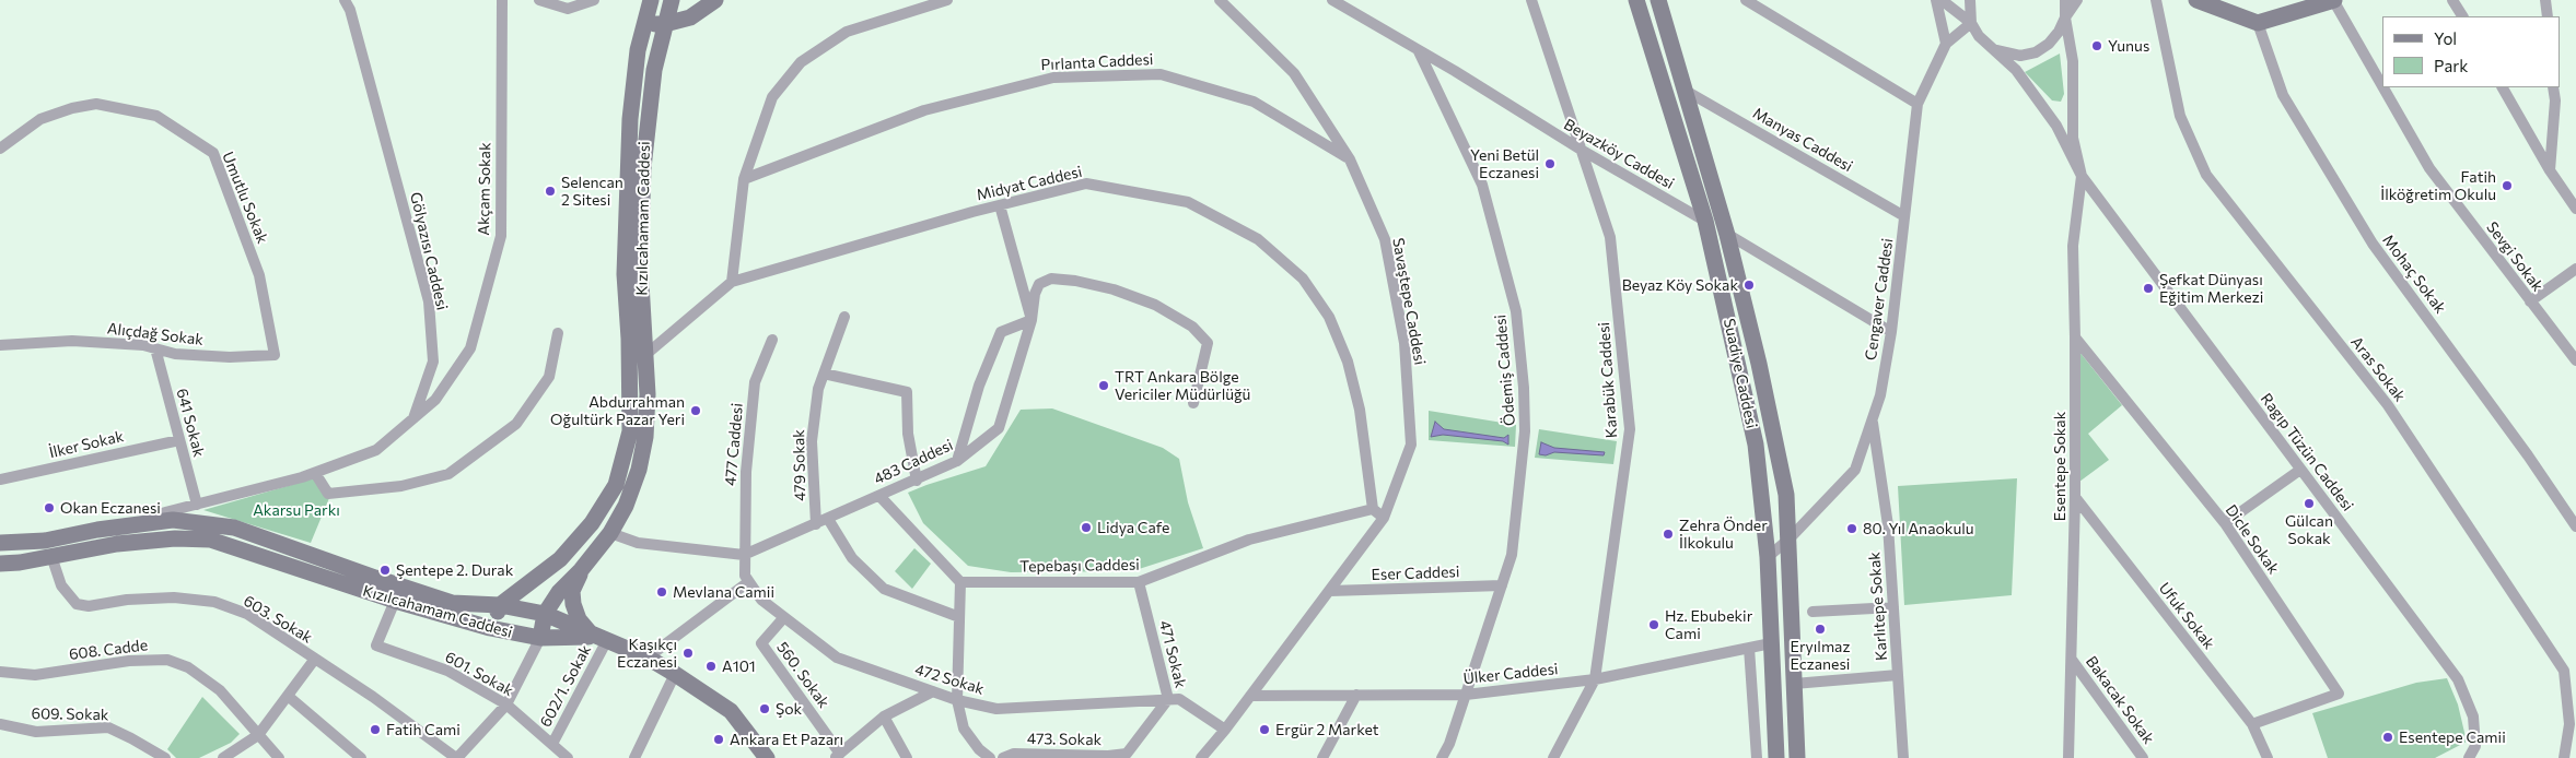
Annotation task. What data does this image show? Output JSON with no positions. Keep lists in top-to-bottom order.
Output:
{
  "streets": {
    "main road": ["Kızılcahamam Caddesi", "Suadiye Caddesi"],
    "street": [
      "Pırlanta Caddesi",
      "Manyas Caddesi",
      "Beyazköy Caddesi",
      "Midyat Caddesi",
      "Akçam Sokak",
      "Umutlu Sokak",
      "Gölyazısı Caddesi",
      "Sevgi Sokak",
      "Mohaç Sokak",
      "Cengaver Caddesi",
      "Savaştepe Caddesi",
      "Alıçdağ Sokak",
      "Aras Sokak",
      "Ödemiş Caddesi",
      "Karabük Caddesi",
      "641 Sokak",
      "İlker Sokak",
      "477 Caddesi",
      "Ragıp Tüzün Caddesi",
      "483 Caddesi",
      "479 Sokak",
      "Esentepe Sokak",
      "Dicle Sokak",
      "Tepebaşı Caddesi",
      "Eser Caddesi",
      "Karlıtepe Sokak",
      "Ufuk Sokak",
      "603. Sokak",
      "608. Cadde",
      "471 Sokak",
      "601. Sokak",
      "Ülker Caddesi",
      "560. Sokak",
      "472 Sokak",
      "602/1. Sokak",
      "Bakacak Sokak",
      "609. Sokak",
      "473. Sokak"
    ]
  },
  "crossings": [
    ["Pırlanta Caddesi", "Savaştepe Caddesi"],
    ["Manyas Caddesi", "Cengaver Caddesi"],
    ["Manyas Caddesi", "Suadiye Caddesi"],
    ["Beyazköy Caddesi", "Cengaver Caddesi"],
    ["Beyazköy Caddesi", "Ödemiş Caddesi"],
    ["Beyazköy Caddesi", "Suadiye Caddesi"],
    ["Beyazköy Caddesi", "Karabük Caddesi"],
    ["Midyat Caddesi", "Kızılcahamam Caddesi"],
    ["Midyat Caddesi", "Tepebaşı Caddesi"],
    ["Akçam Sokak", "Gölyazısı Caddesi"],
    ["Umutlu Sokak", "Alıçdağ Sokak"],
    ["Kızılcahamam Caddesi", "603. Sokak"],
    ["Kızılcahamam Caddesi", "601. Sokak"],
    ["Cengaver Caddesi", "Suadiye Caddesi"],
    ["Cengaver Caddesi", "Ragıp Tüzün Caddesi"],
    ["Cengaver Caddesi", "Karlıtepe Sokak"],
    ["Savaştepe Caddesi", "Eser Caddesi"],
    ["Savaştepe Caddesi", "Ülker Caddesi"],
    ["Savaştepe Caddesi", "472 Sokak"],
    ["Alıçdağ Sokak", "641 Sokak"],
    ["Ödemiş Caddesi", "Eser Caddesi"],
    ["Ödemiş Caddesi", "Ülker Caddesi"],
    ["Suadiye Caddesi", "Ülker Caddesi"],
    ["Karabük Caddesi", "Ülker Caddesi"],
    ["641 Sokak", "İlker Sokak"],
    ["477 Caddesi", "483 Caddesi"],
    ["477 Caddesi", "472 Sokak"],
    ["Ragıp Tüzün Caddesi", "Esentepe Sokak"],
    ["483 Caddesi", "479 Sokak"],
    ["483 Caddesi", "472 Sokak"],
    ["Esentepe Sokak", "Dicle Sokak"],
    ["Esentepe Sokak", "Ufuk Sokak"],
    ["Esentepe Sokak", "Bakacak Sokak"],
    ["Dicle Sokak", "Ufuk Sokak"],
    ["Tepebaşı Caddesi", "471 Sokak"],
    ["471 Sokak", "472 Sokak"],
    ["471 Sokak", "473. Sokak"],
    ["601. Sokak", "602/1. Sokak"],
    ["560. Sokak", "472 Sokak"]
  ],
  "parks": ["Akarsu Parkı"],
  "places": [
    "Yunus",
    "Yeni Betül Eczanesi",
    "Fatih İlköğretim Okulu",
    "Selencan 2 Sitesi",
    "Beyaz Köy Sokak",
    "Şefkat Dünyası Eğitim Merkezi",
    "TRT Ankara Bölge Vericiler Müdürlüğü",
    "Abdurrahman Oğultürk Pazar Yeri",
    "Gülcan Sokak",
    "Okan Eczanesi",
    "Lidya Cafe",
    "80. Yıl Anaokulu",
    "Zehra Önder İlkokulu",
    "Şentepe 2. Durak",
    "Mevlana Camii",
    "Hz. Ebubekir Cami",
    "Eryılmaz Eczanesi",
    "Kaşıkçı Eczanesi",
    "A101",
    "Şok",
    "Fatih Cami",
    "Ergür 2 Market",
    "Esentepe Camii",
    "Ankara Et Pazarı"
  ],
  "legend": ["Yol", "Park"]
}
